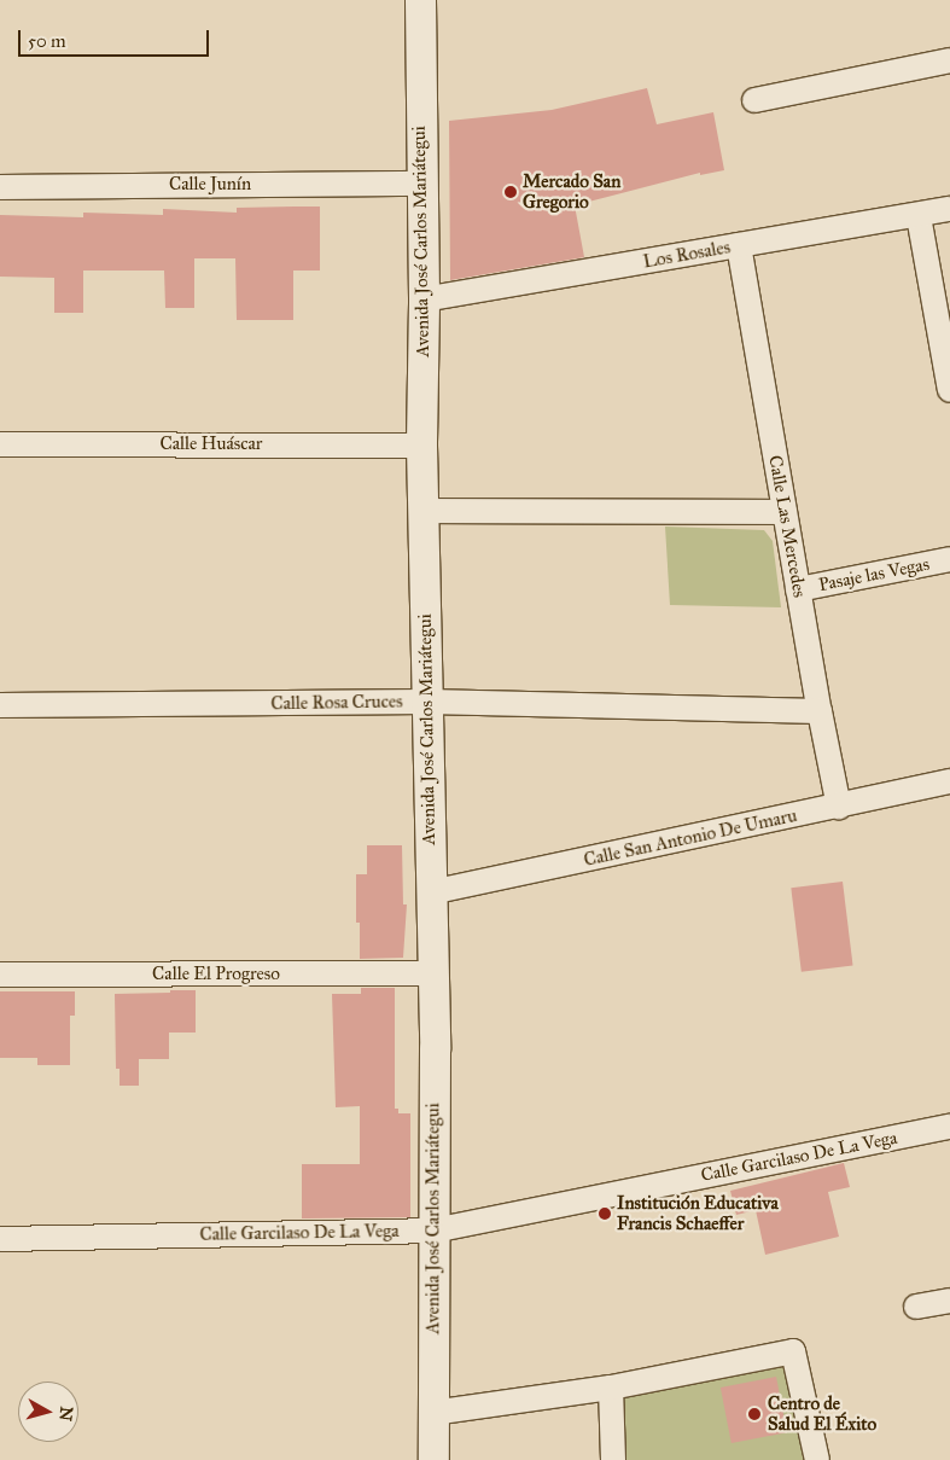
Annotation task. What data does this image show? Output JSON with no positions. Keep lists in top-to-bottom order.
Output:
{
  "streets": {
    "street": [
      "Calle Junín",
      "Avenida José Carlos Mariátegui",
      "Los Rosales",
      "Calle Huáscar",
      "Calle Las Mercedes",
      "Pasaje las Vegas",
      "Calle Rosa Cruces",
      "Calle San Antonio De Umaru",
      "Calle El Progreso",
      "Calle Garcilaso De La Vega"
    ]
  },
  "crossings": [
    ["Calle Junín", "Avenida José Carlos Mariátegui"],
    ["Avenida José Carlos Mariátegui", "Los Rosales"],
    ["Avenida José Carlos Mariátegui", "Calle Huáscar"],
    ["Avenida José Carlos Mariátegui", "Calle Rosa Cruces"],
    ["Avenida José Carlos Mariátegui", "Calle San Antonio De Umaru"],
    ["Avenida José Carlos Mariátegui", "Calle El Progreso"],
    ["Avenida José Carlos Mariátegui", "Calle Garcilaso De La Vega"],
    ["Los Rosales", "Calle Las Mercedes"],
    ["Calle Las Mercedes", "Pasaje las Vegas"],
    ["Calle Las Mercedes", "Calle Rosa Cruces"],
    ["Calle Las Mercedes", "Calle San Antonio De Umaru"]
  ],
  "places": ["Mercado San Gregorio", "Institución Educativa Francis Schaeffer", "Centro de Salud El Éxito"],
  "scale_bar": "50 m",
  "north": "right"
}
